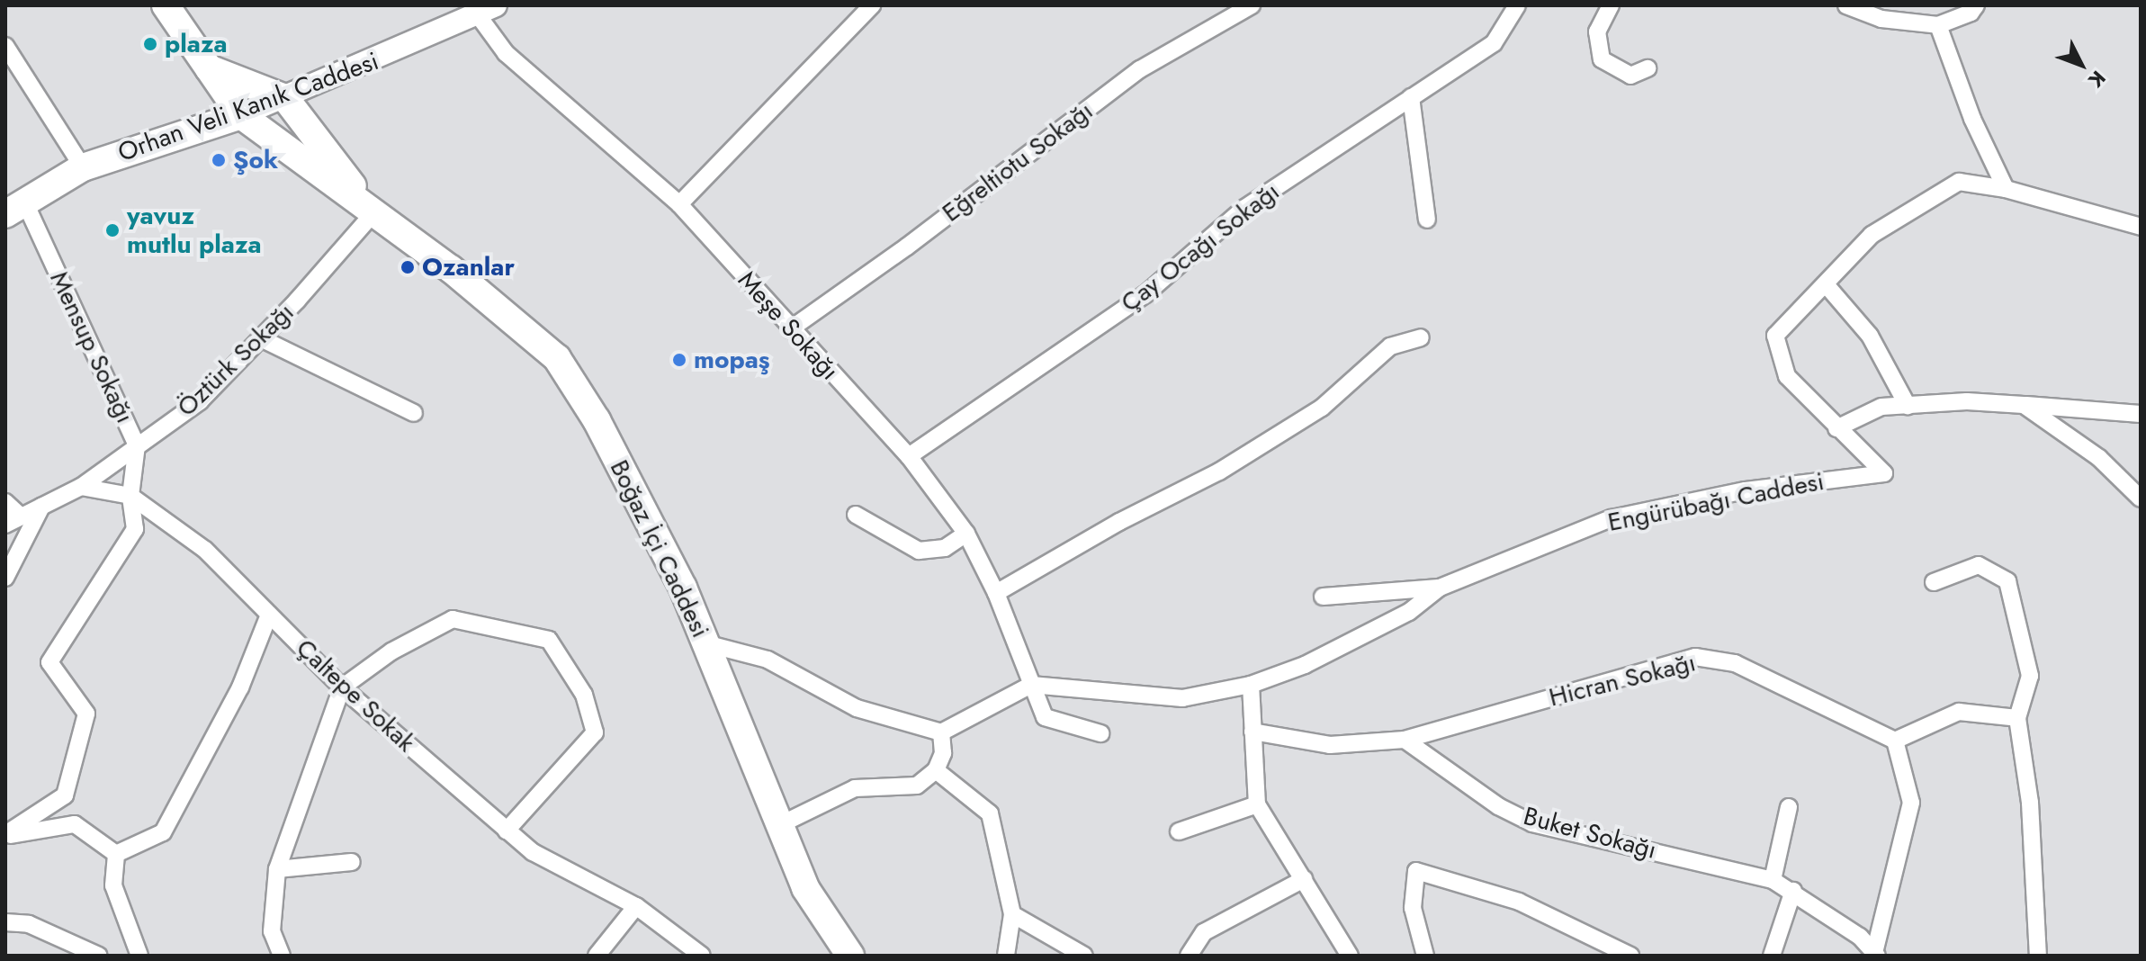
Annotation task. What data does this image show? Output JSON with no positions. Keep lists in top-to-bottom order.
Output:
{
  "streets": {
    "main road": ["Orhan Veli Kanık Caddesi", "Boğaz İçi Caddesi"],
    "street": [
      "Eğreltiotu Sokağı",
      "Çay Ocağı Sokağı",
      "Meşe Sokağı",
      "Mensup Sokağı",
      "Öztürk Sokağı",
      "Engürübağı Caddesi",
      "Hicran Sokağı",
      "Çaltepe Sokak",
      "Buket Sokağı"
    ]
  },
  "crossings": [
    ["Orhan Veli Kanık Caddesi", "Meşe Sokağı"],
    ["Orhan Veli Kanık Caddesi", "Mensup Sokağı"],
    ["Orhan Veli Kanık Caddesi", "Boğaz İçi Caddesi"],
    ["Eğreltiotu Sokağı", "Meşe Sokağı"],
    ["Çay Ocağı Sokağı", "Meşe Sokağı"],
    ["Meşe Sokağı", "Engürübağı Caddesi"],
    ["Mensup Sokağı", "Öztürk Sokağı"],
    ["Mensup Sokağı", "Çaltepe Sokak"],
    ["Öztürk Sokağı", "Boğaz İçi Caddesi"],
    ["Öztürk Sokağı", "Çaltepe Sokak"],
    ["Hicran Sokağı", "Buket Sokağı"]
  ],
  "places": [
    "plaza",
    "Şok",
    "yavuz mutlu plaza",
    "Ozanlar",
    "mopaş"
  ],
  "north": "bottom right"
}
